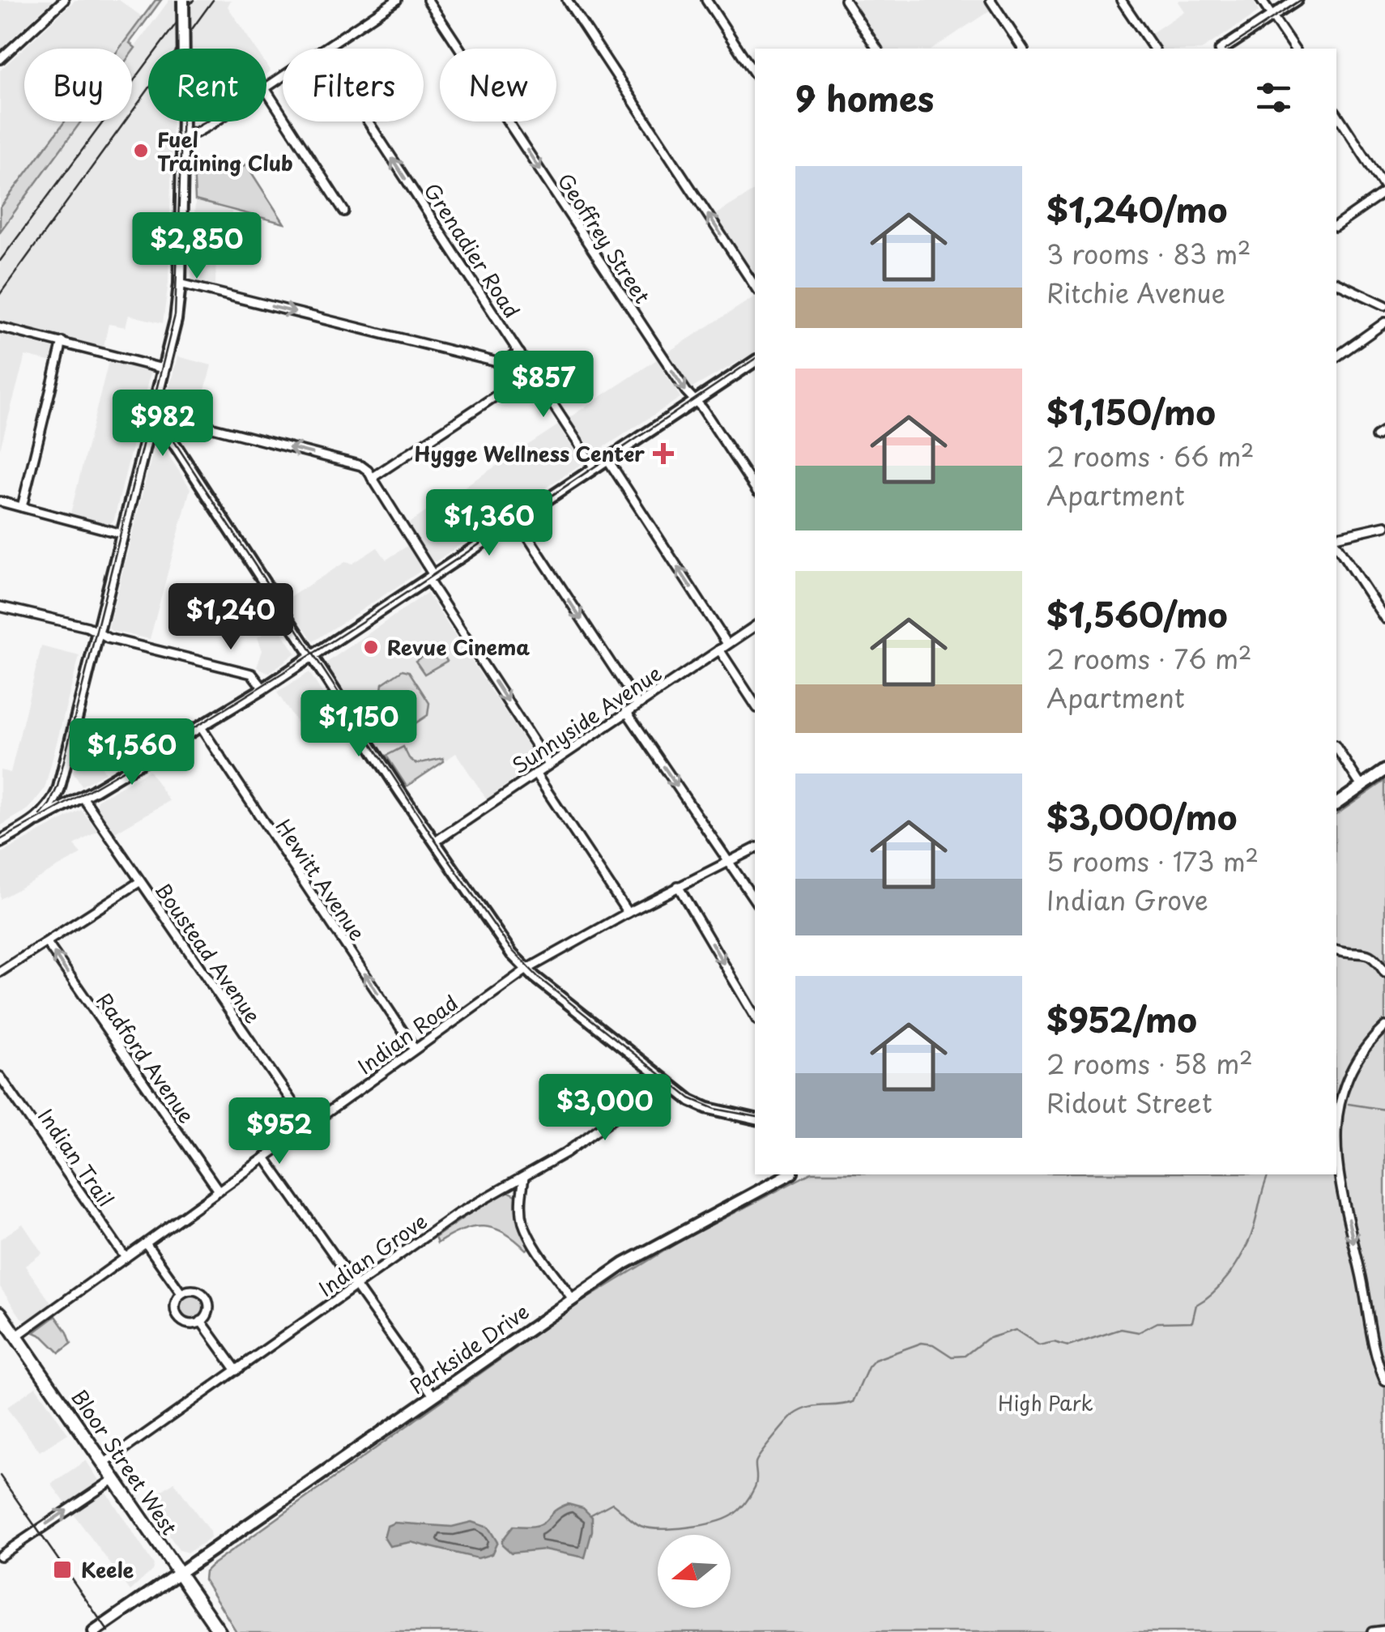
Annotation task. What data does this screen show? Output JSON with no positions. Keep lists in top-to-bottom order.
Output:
{
  "streets": {
    "main road": ["Parkside Drive", "Bloor Street West"],
    "street": [
      "Geoffrey Street",
      "Grenadier Road",
      "Sunnyside Avenue",
      "Hewitt Avenue",
      "Boustead Avenue",
      "Indian Road",
      "Radford Avenue",
      "Indian Trail",
      "Indian Grove"
    ]
  },
  "crossings": [
    ["Hewitt Avenue", "Indian Road"],
    ["Boustead Avenue", "Indian Road"],
    ["Indian Road", "Radford Avenue"],
    ["Indian Road", "Indian Trail"],
    ["Indian Road", "Bloor Street West"],
    ["Indian Grove", "Bloor Street West"],
    ["Parkside Drive", "Bloor Street West"]
  ],
  "one_way": [
    "Geoffrey Street",
    "Grenadier Road",
    "Hewitt Avenue",
    "Radford Avenue"
  ],
  "parks": ["High Park"],
  "places": {
    "other": ["Fuel Training Club", "Revue Cinema"],
    "health": ["Hygge Wellness Center"],
    "transit": ["Keele"]
  },
  "north": "left",
  "page": {
    "chip": [
      "Buy",
      "Rent",
      "Filters",
      "New"
    ],
    "heading": "9 homes",
    "list": [
      {
        "name": "$1,240/mo",
        "note": "3 rooms · 83 m² · Ritchie Avenue"
      },
      {
        "name": "$1,150/mo",
        "note": "2 rooms · 66 m² · Apartment"
      },
      {
        "name": "$1,560/mo",
        "note": "2 rooms · 76 m² · Apartment"
      },
      {
        "name": "$3,000/mo",
        "note": "5 rooms · 173 m² · Indian Grove"
      },
      {
        "name": "$952/mo",
        "note": "2 rooms · 58 m² · Ridout Street"
      }
    ],
    "price": [
      "$2,850",
      "$857",
      "$982",
      "$1,360",
      "$1,240",
      "$1,150",
      "$1,560",
      "$3,000",
      "$952"
    ]
  }
}
